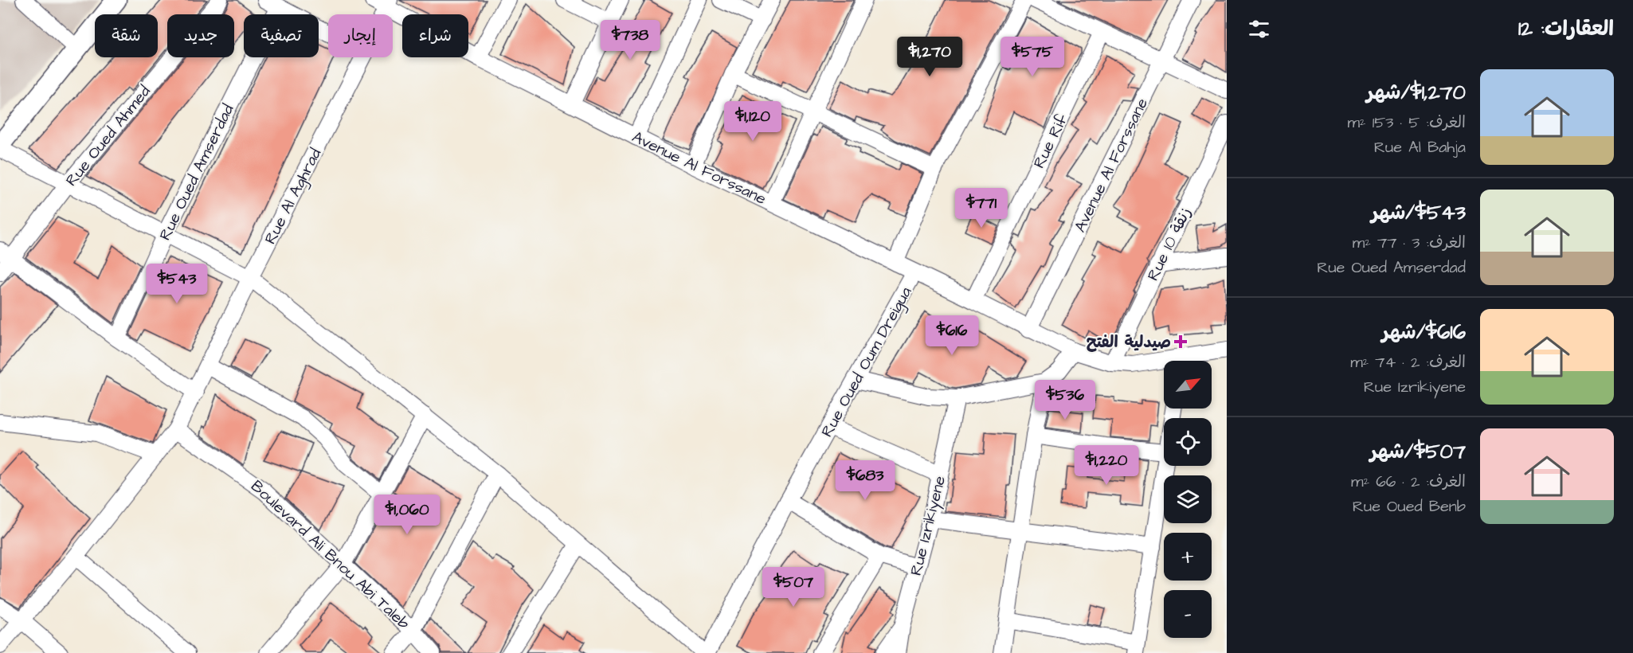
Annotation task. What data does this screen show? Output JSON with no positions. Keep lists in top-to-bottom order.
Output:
{
  "streets": {
    "street": [
      "Rue Oued Ahmed",
      "Rue Rif",
      "Avenue Al Forssane",
      "Rue Oued Amserdad",
      "Rue Al Aghrad",
      "Rue 10 زنقة",
      "Rue Oued Oum Dreigua",
      "Rue Izrikiyene",
      "Boulevard Ali Bnou Abi Taleb"
    ]
  },
  "crossings": [
    ["Rue Rif", "Avenue Al Forssane"],
    ["Avenue Al Forssane", "Rue Al Aghrad"],
    ["Avenue Al Forssane", "Rue 10 زنقة"],
    ["Avenue Al Forssane", "Rue Oued Oum Dreigua"],
    ["Rue Al Aghrad", "Boulevard Ali Bnou Abi Taleb"]
  ],
  "places": {
    "health": ["صيدلية الفتح"]
  },
  "north": "top right",
  "page": {
    "heading": "العقارات: 12",
    "chip": [
      "شراء",
      "إيجار",
      "تصفية",
      "جديد",
      "شقة"
    ],
    "price": [
      "$738",
      "$1,270",
      "$575",
      "$1,120",
      "$771",
      "$543",
      "$616",
      "$536",
      "$1,220",
      "$683",
      "$1,060",
      "$507"
    ],
    "list": [
      {
        "name": "$1,270/شهر",
        "note": "الغرف: 5 · 153 m² · Rue Al Bahja"
      },
      {
        "name": "$543/شهر",
        "note": "الغرف: 3 · 77 m² · Rue Oued Amserdad"
      },
      {
        "name": "$616/شهر",
        "note": "الغرف: 2 · 74 m² · Rue Izrikiyene"
      },
      {
        "name": "$507/شهر",
        "note": "الغرف: 2 · 66 m² · Rue Oued Benb"
      }
    ],
    "map_buttons": ["+", "−"]
  }
}
